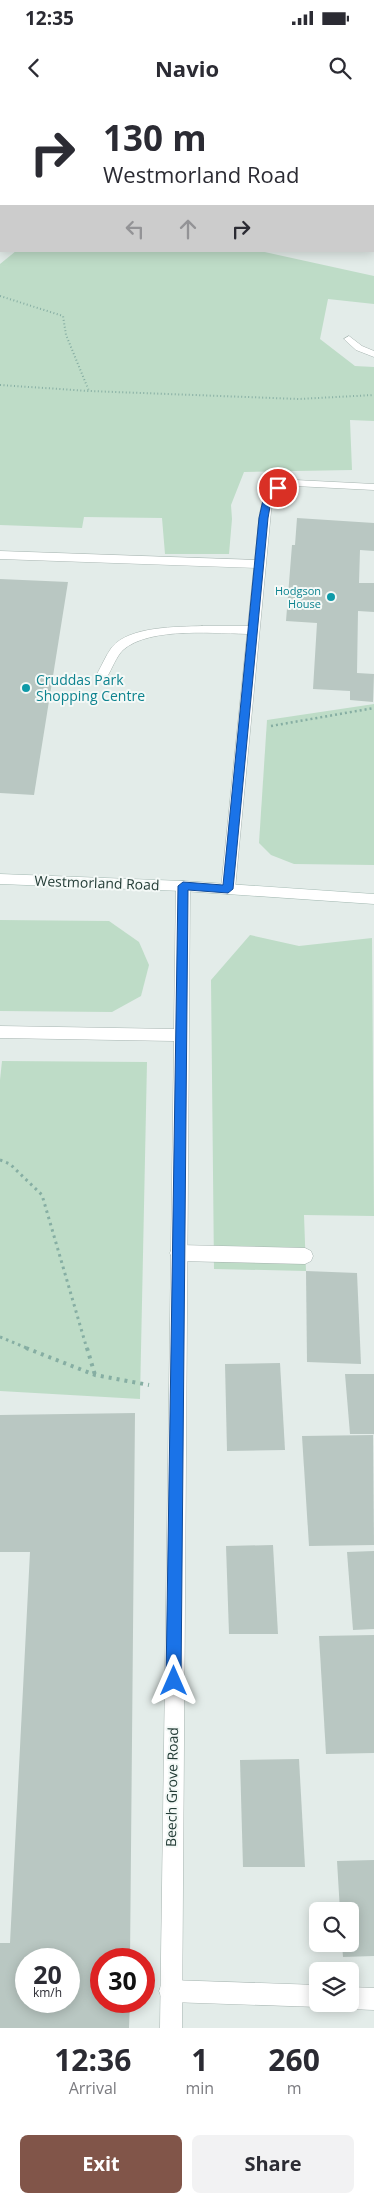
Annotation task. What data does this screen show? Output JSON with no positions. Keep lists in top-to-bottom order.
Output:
{
  "streets": {
    "street": ["Westmorland Road", "Beech Grove Road"]
  },
  "crossings": [
    ["Westmorland Road", "Beech Grove Road"]
  ],
  "places": ["Hodgson House", "Cruddas Park Shopping Centre"],
  "page": {
    "status": "12:35",
    "header": "Navio",
    "turn": ["130 m", "Westmorland Road"],
    "speed": "20 km/h",
    "limit": "30",
    "eta": [
      "12:36",
      "Arrival",
      "1",
      "min",
      "260",
      "m"
    ],
    "buttons": ["Exit", "Share"]
  }
}
